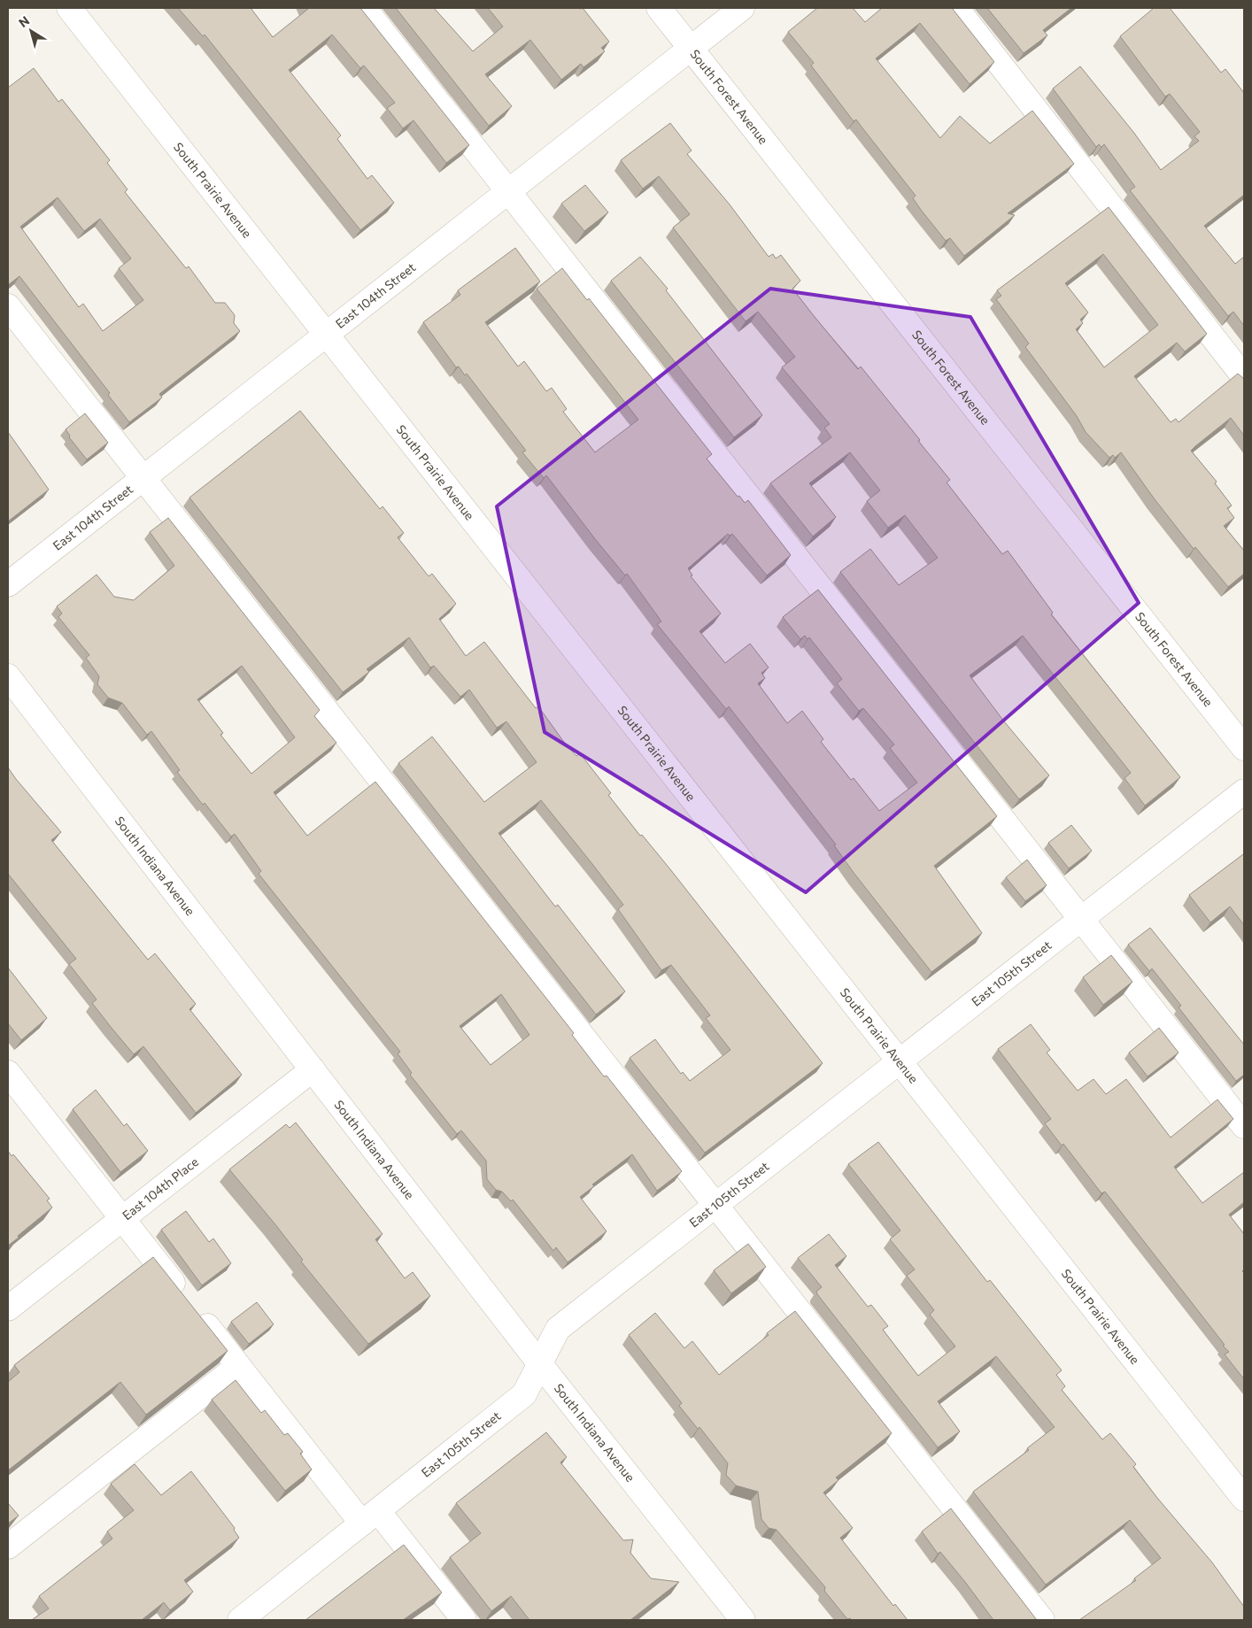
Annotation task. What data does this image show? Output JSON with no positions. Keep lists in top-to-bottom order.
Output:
{
  "streets": {
    "street": [
      "South Forest Avenue",
      "South Prairie Avenue",
      "East 104th Street",
      "South Indiana Avenue",
      "East 105th Street",
      "East 104th Place"
    ]
  },
  "crossings": [
    ["South Forest Avenue", "East 104th Street"],
    ["South Prairie Avenue", "East 104th Street"],
    ["South Prairie Avenue", "East 105th Street"],
    ["South Indiana Avenue", "East 105th Street"],
    ["South Indiana Avenue", "East 104th Place"]
  ],
  "north": "top left"
}
